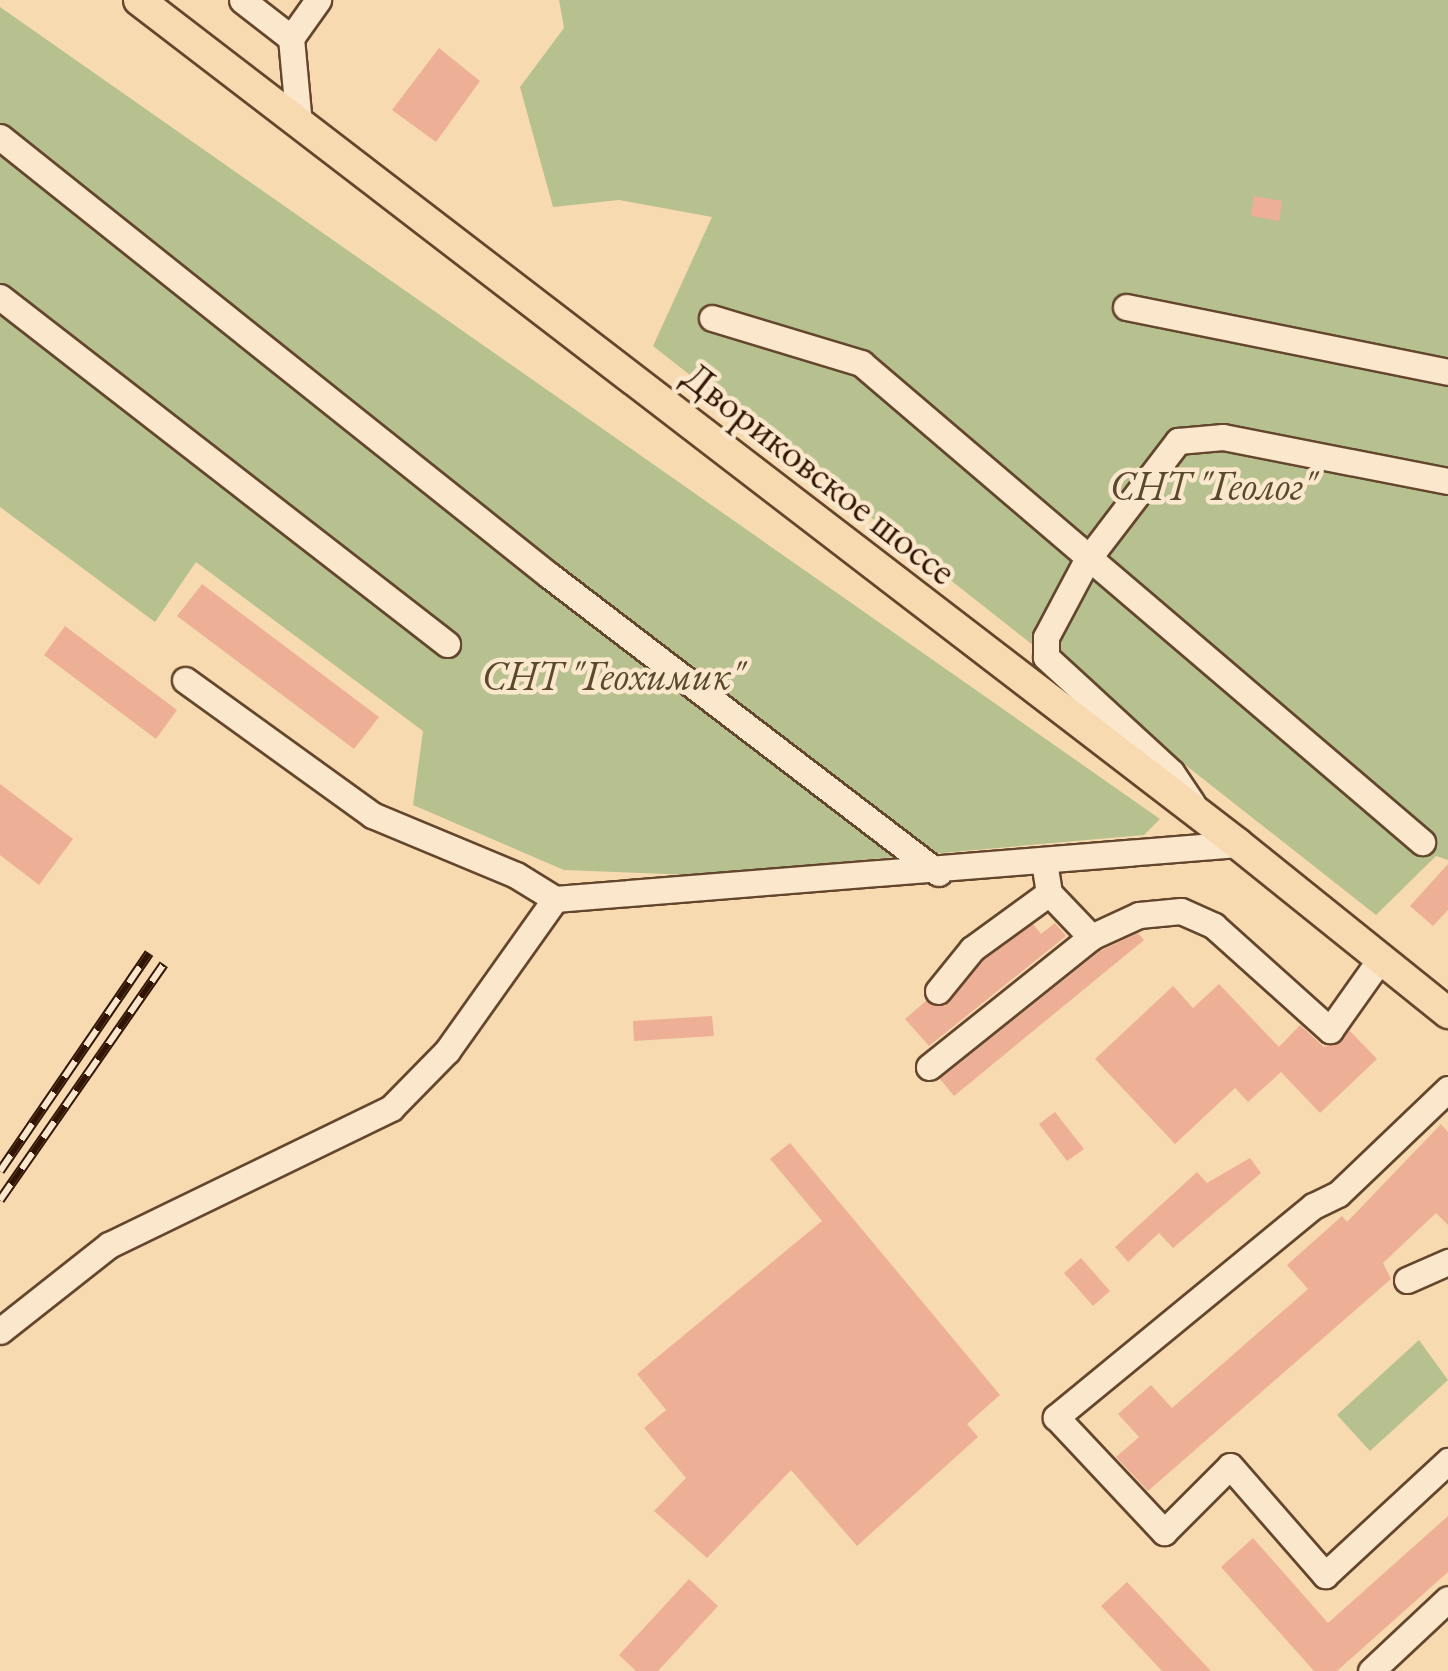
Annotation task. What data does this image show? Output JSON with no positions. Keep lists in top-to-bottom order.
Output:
{
  "streets": {
    "main road": ["Двориковское шоссе"]
  },
  "parks": ["СНТ \"Геолог\"", "СНТ \"Геохимик\""]
}
